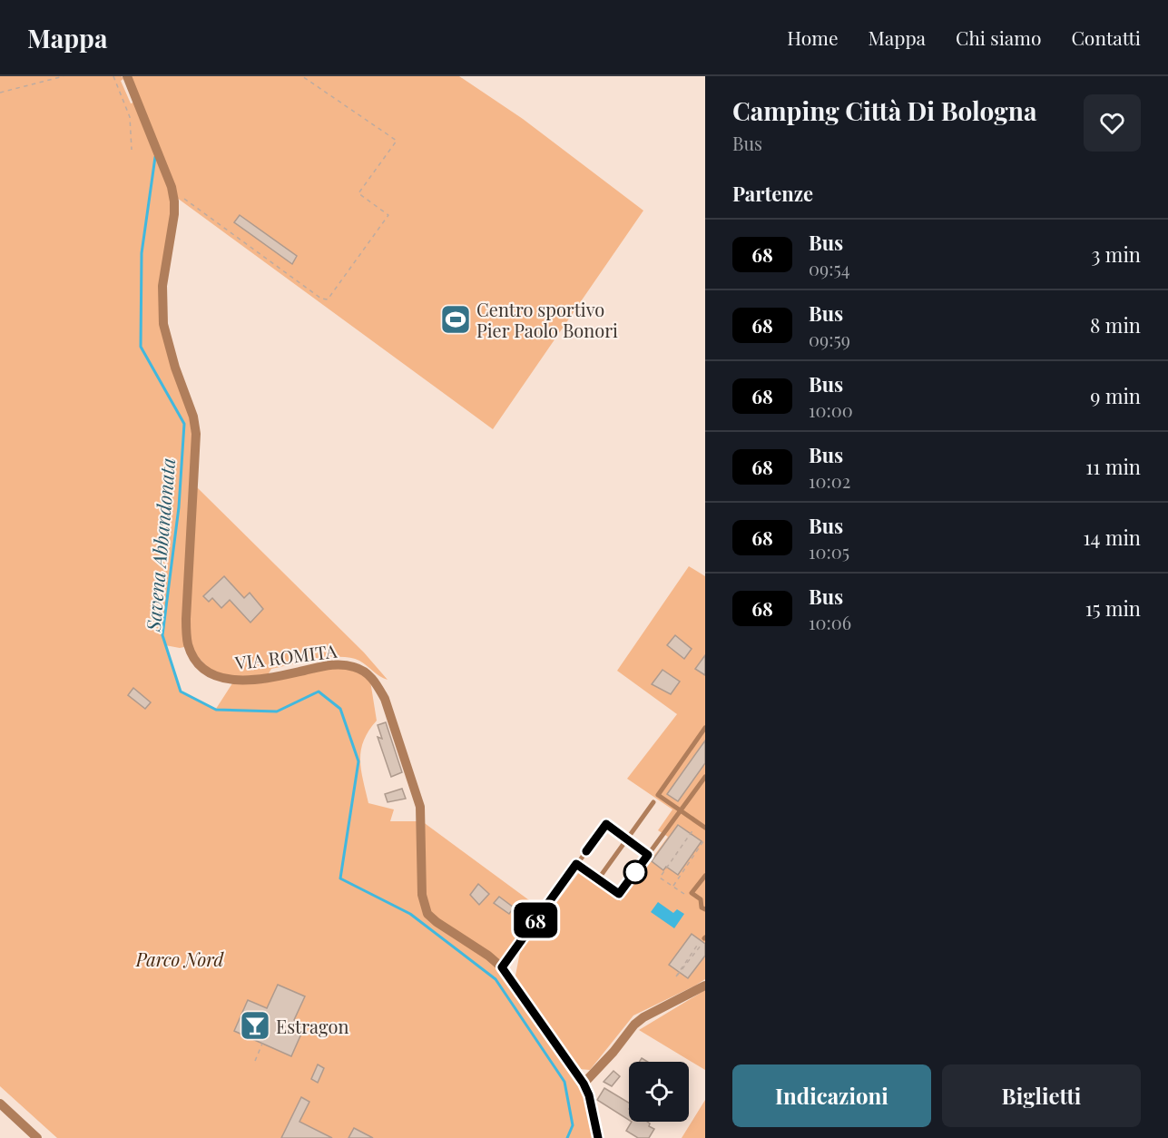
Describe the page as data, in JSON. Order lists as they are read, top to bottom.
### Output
{
  "streets": {
    "street": ["VIA ROMITA"]
  },
  "water": ["Savena Abbandonata"],
  "parks": ["Parco Nord"],
  "places": {
    "sports": ["Centro sportivo Pier Paolo Bonori"],
    "bar": ["Estragon"]
  },
  "lines": ["bus line 68"],
  "page": {
    "header": "Mappa",
    "nav": [
      "Home",
      "Mappa",
      "Chi siamo",
      "Contatti"
    ],
    "on_map": "68",
    "heading": [
      ["Camping Città Di Bologna", "Bus"],
      "Partenze"
    ],
    "list": [
      {
        "mark": "68",
        "name": "Bus",
        "note": "09:54",
        "value": "3 min"
      },
      {
        "mark": "68",
        "name": "Bus",
        "note": "09:59",
        "value": "8 min"
      },
      {
        "mark": "68",
        "name": "Bus",
        "note": "10:00",
        "value": "9 min"
      },
      {
        "mark": "68",
        "name": "Bus",
        "note": "10:02",
        "value": "11 min"
      },
      {
        "mark": "68",
        "name": "Bus",
        "note": "10:05",
        "value": "14 min"
      },
      {
        "mark": "68",
        "name": "Bus",
        "note": "10:06",
        "value": "15 min"
      }
    ],
    "buttons": ["Indicazioni", "Biglietti"]
  }
}
